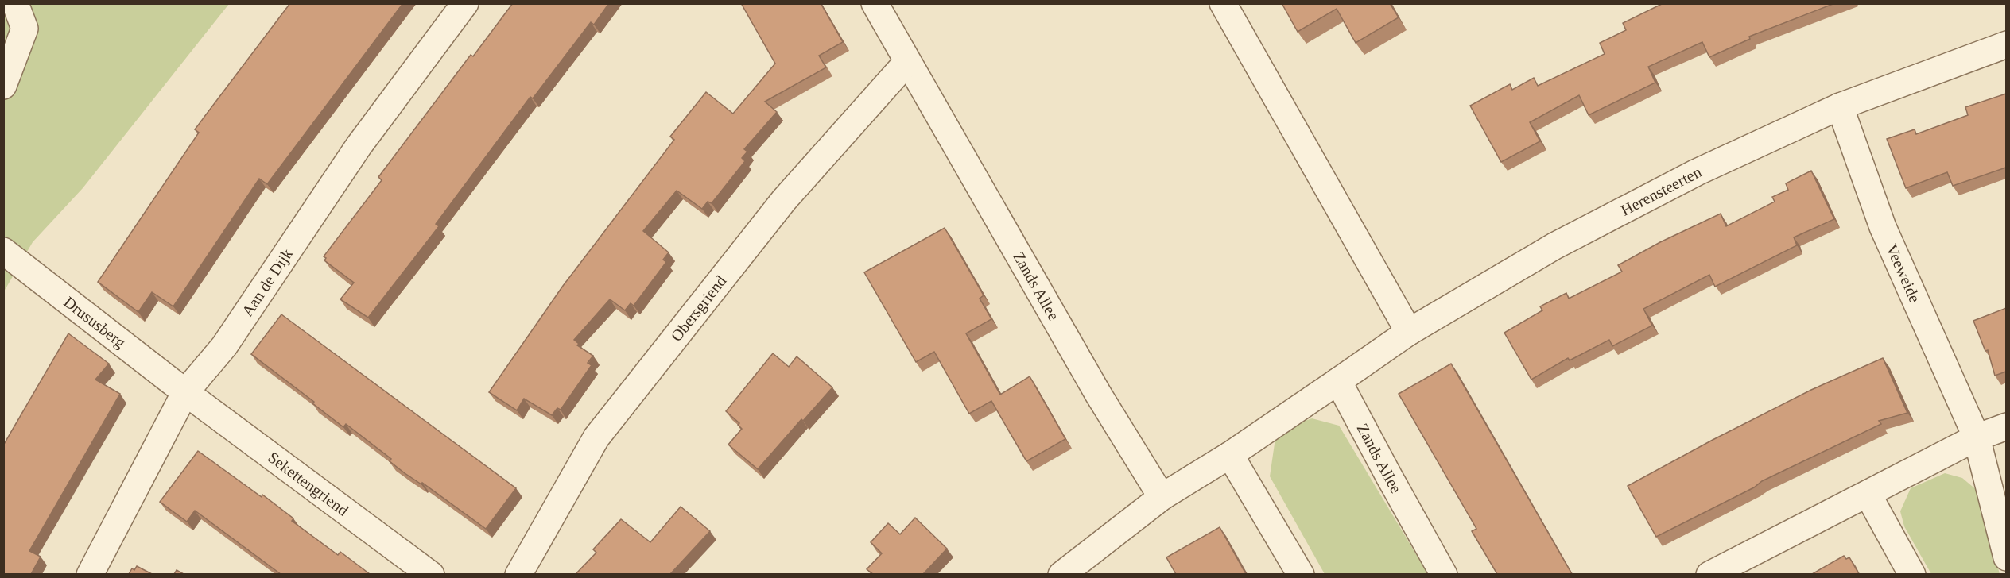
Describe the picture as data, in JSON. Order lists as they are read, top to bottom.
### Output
{
  "streets": {
    "street": [
      "Herensteerten",
      "Veeweide",
      "Aan de Dijk",
      "Zands Allee",
      "Obersgriend",
      "Drususberg",
      "Sekettengriend"
    ]
  },
  "crossings": [
    ["Herensteerten", "Veeweide"],
    ["Herensteerten", "Zands Allee"],
    ["Aan de Dijk", "Drususberg"],
    ["Aan de Dijk", "Sekettengriend"],
    ["Zands Allee", "Obersgriend"],
    ["Drususberg", "Sekettengriend"]
  ]
}
